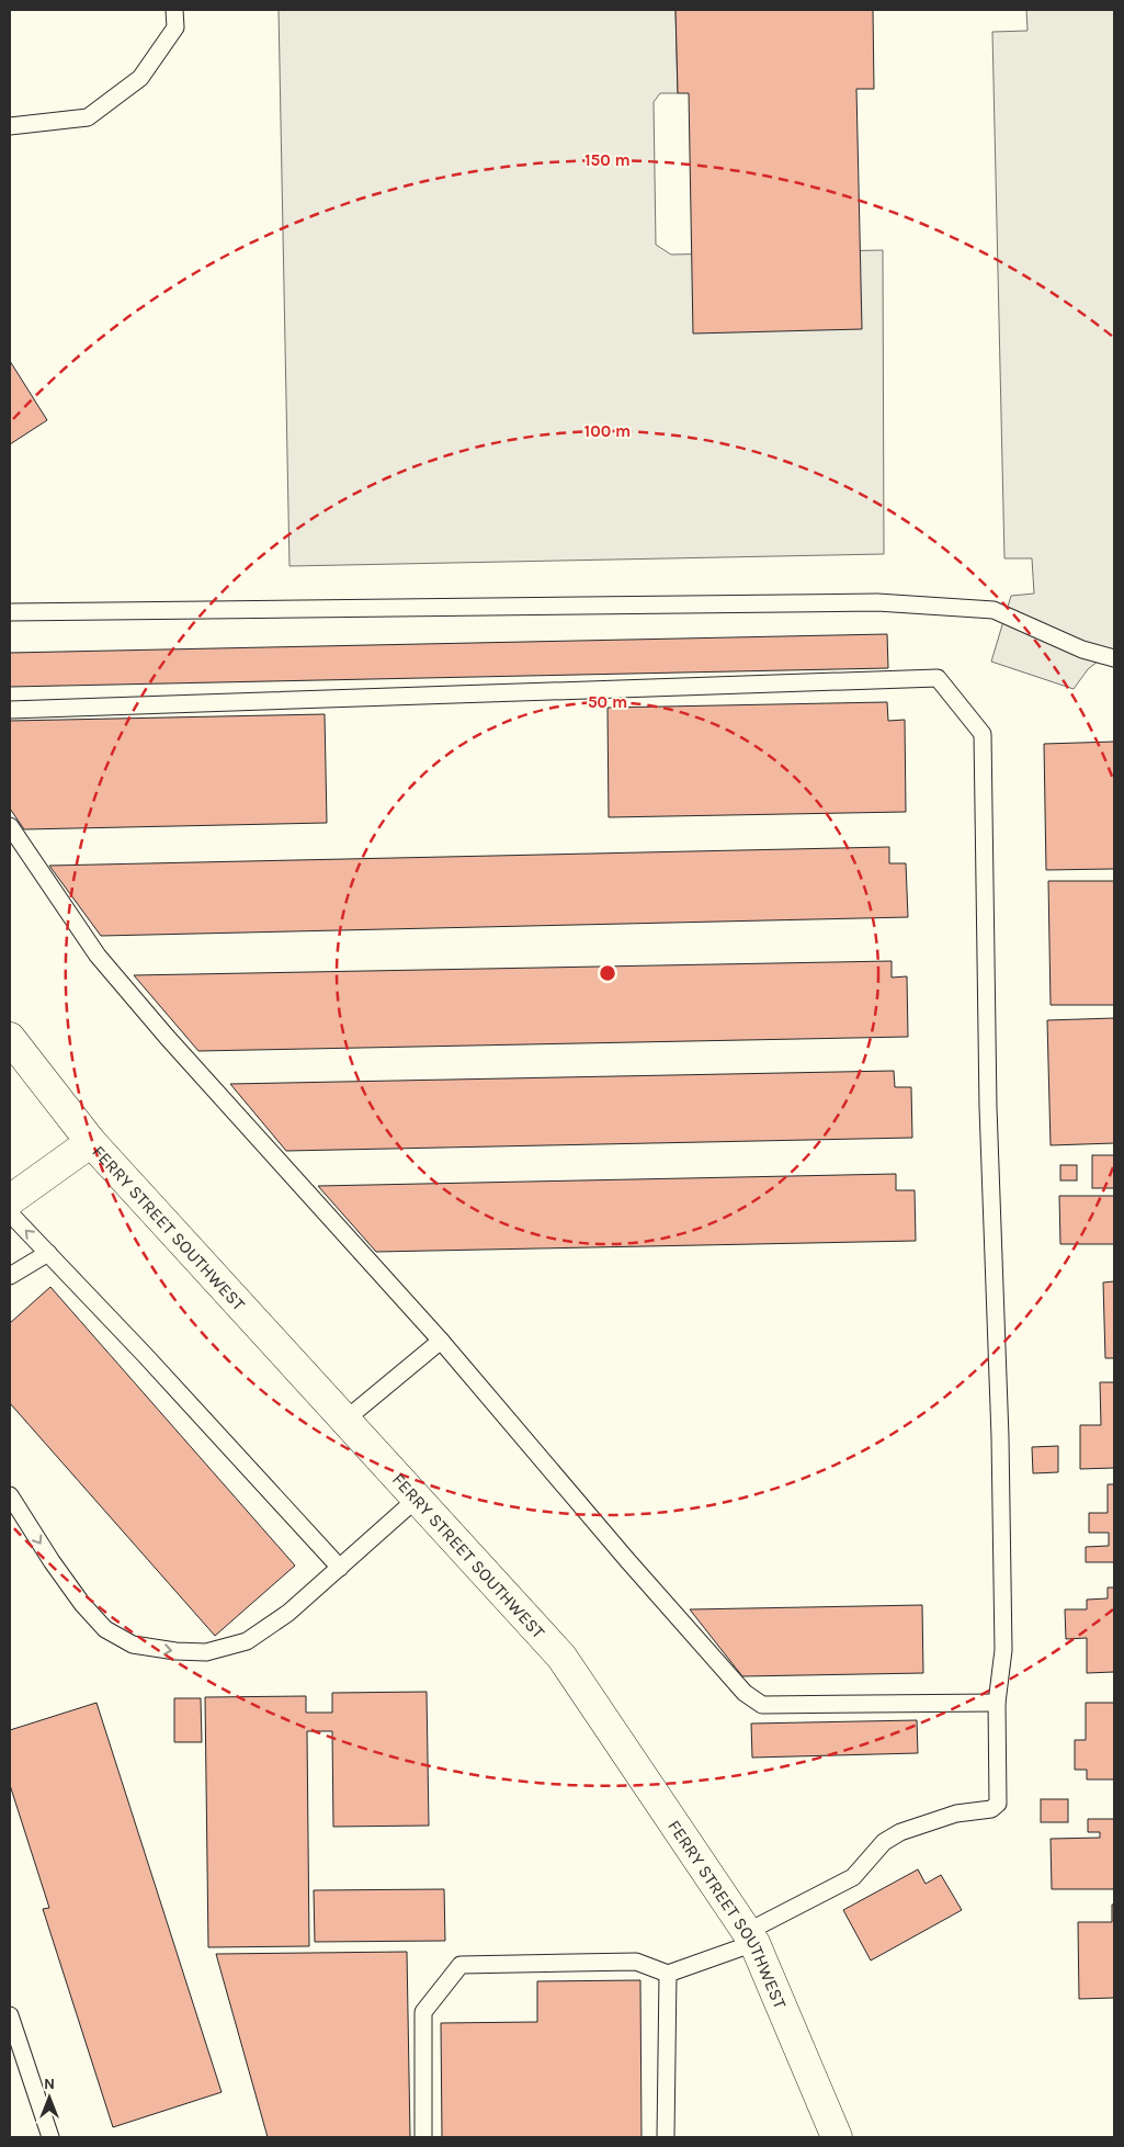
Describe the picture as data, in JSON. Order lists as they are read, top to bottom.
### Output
{
  "streets": {
    "street": ["FERRY STREET SOUTHWEST"]
  },
  "north": "top",
  "rings": ["150 m", "100 m", "50 m"]
}
